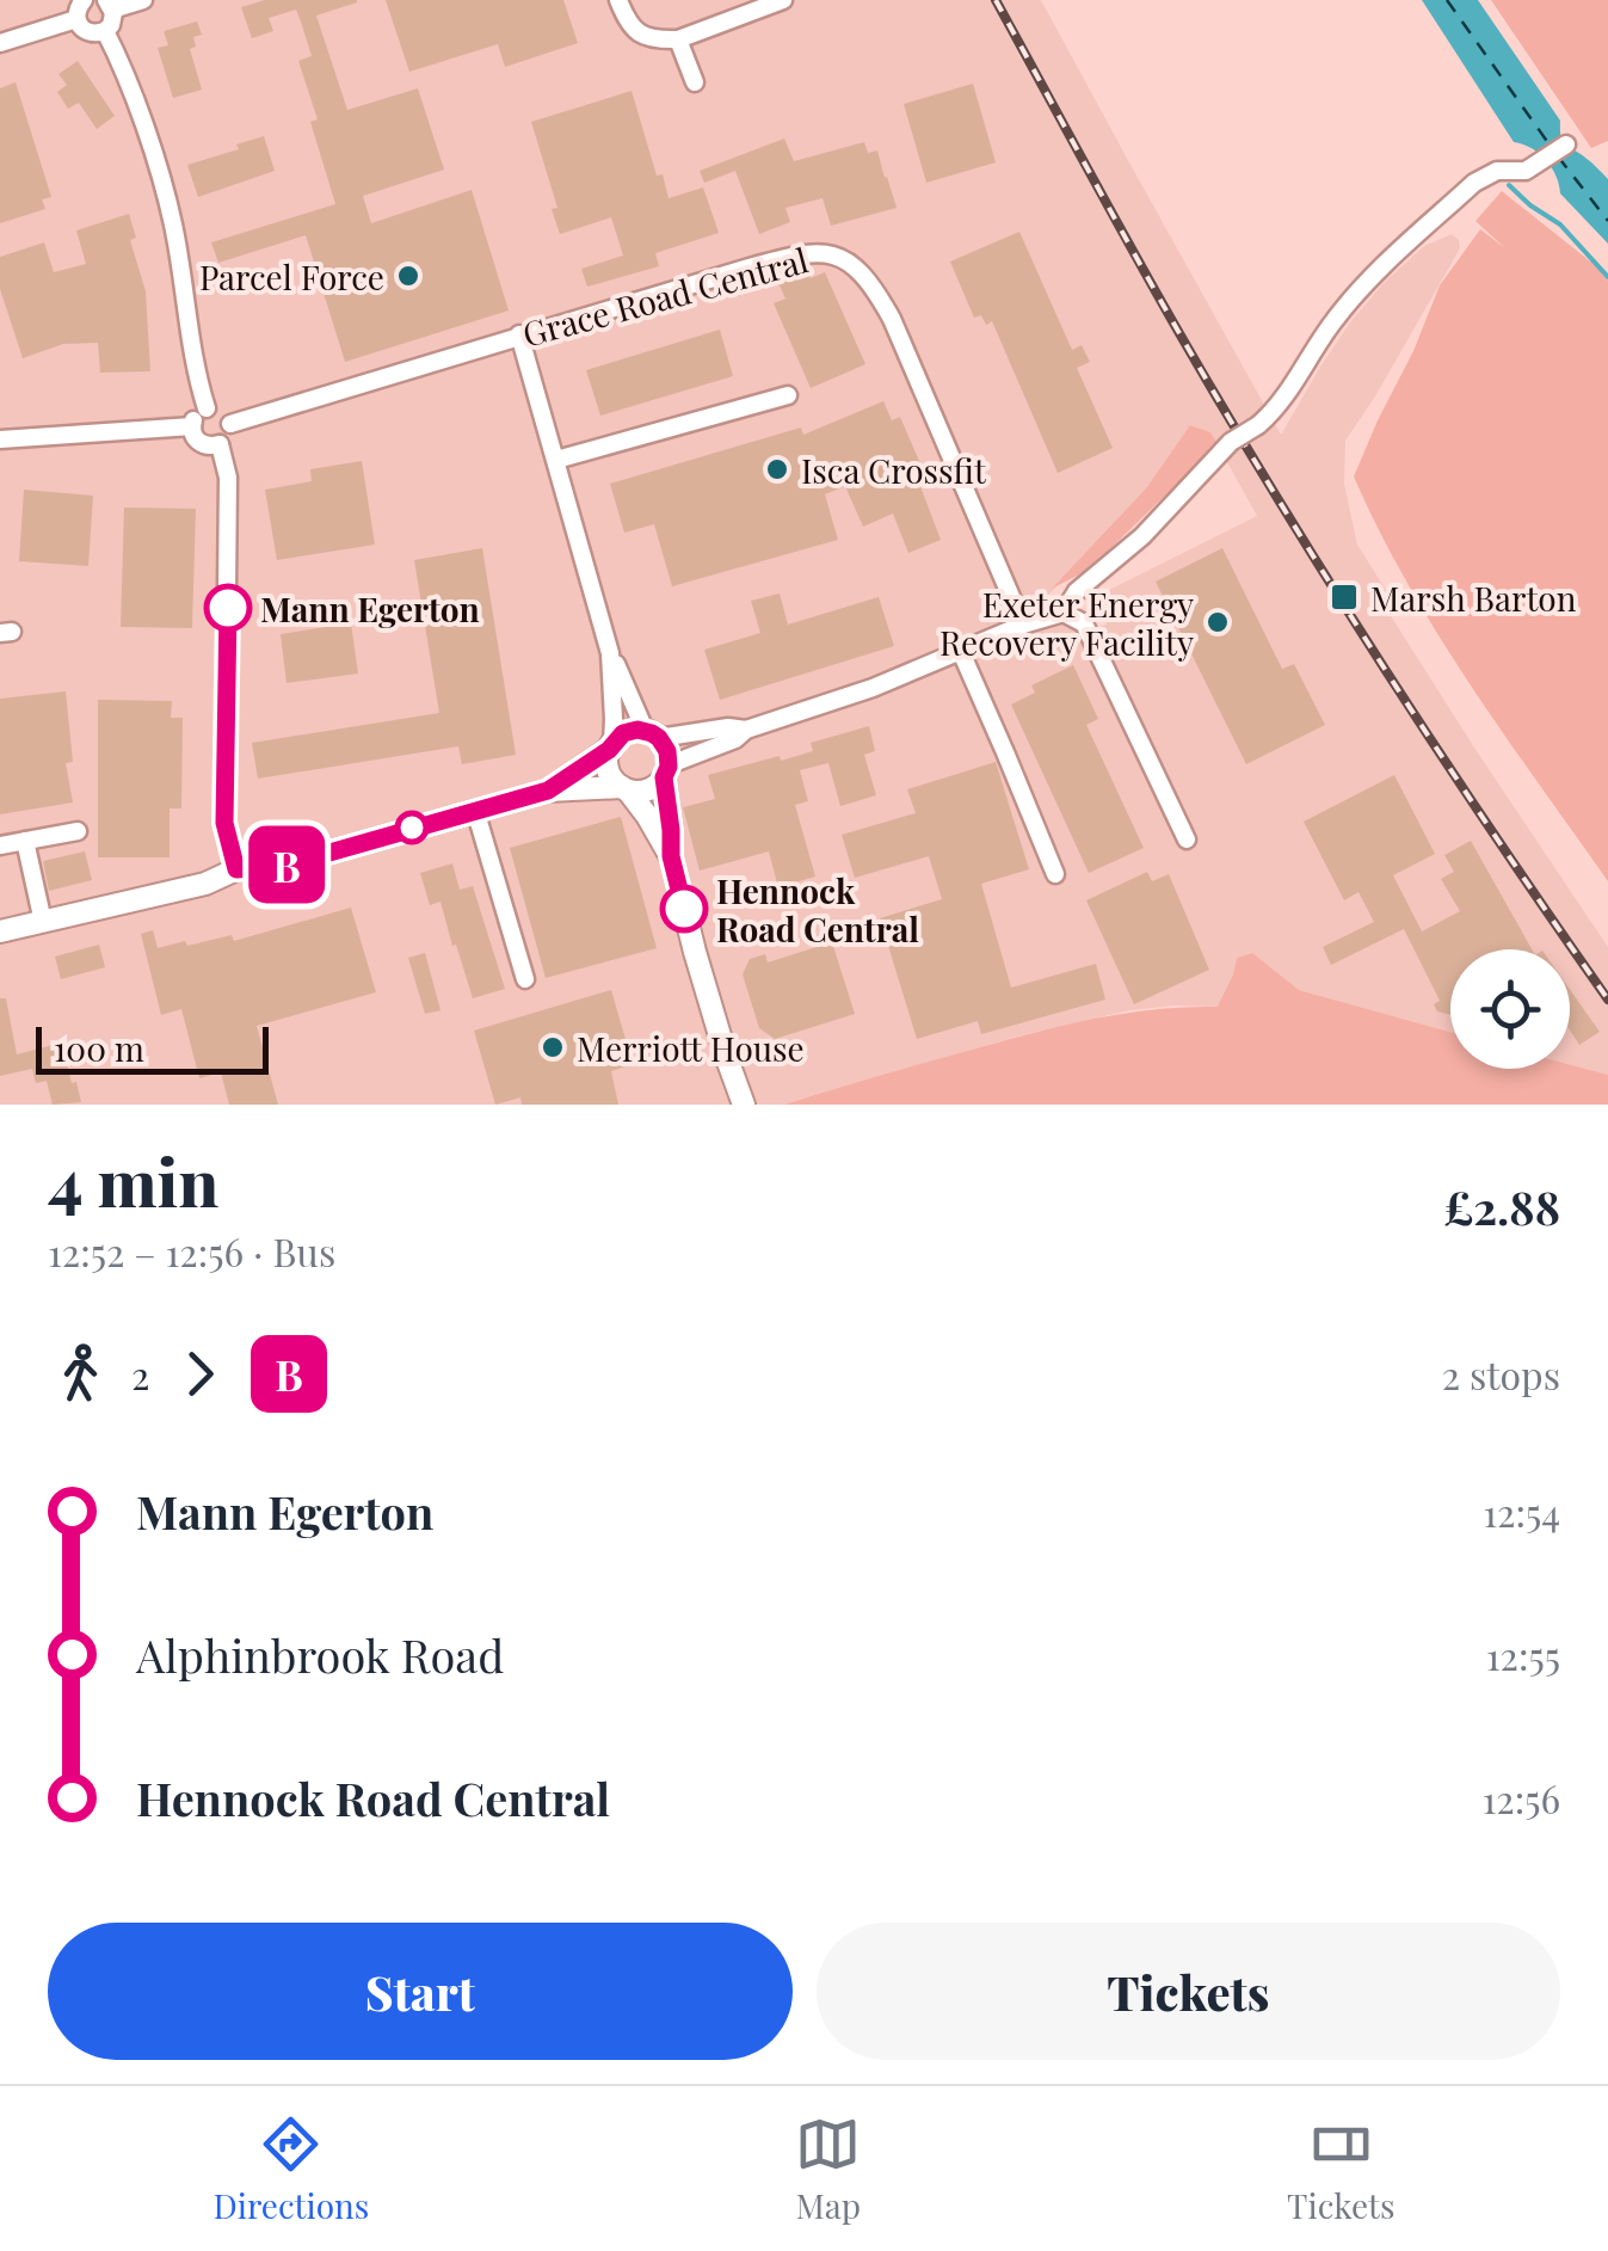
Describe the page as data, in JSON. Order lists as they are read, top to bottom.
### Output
{
  "streets": {
    "street": ["Grace Road Central"]
  },
  "places": {
    "other": [
      "Parcel Force",
      "Isca Crossfit",
      "Mann Egerton",
      "Exeter Energy Recovery Facility",
      "Hennock Road Central",
      "Merriott House"
    ],
    "transit": ["Marsh Barton"]
  },
  "lines": ["bus line B"],
  "scale_bar": "100 m",
  "page": {
    "on_map": "B",
    "scale": "100 m",
    "heading": ["4 min", "12:52 – 12:56 · Bus", "£2.88"],
    "legs": ["2", "B", "2 stops"],
    "list": [
      {
        "name": "Mann Egerton",
        "value": "12:54"
      },
      {
        "name": "Alphinbrook Road",
        "value": "12:55"
      },
      {
        "name": "Hennock Road Central",
        "value": "12:56"
      }
    ],
    "buttons": ["Start", "Tickets"],
    "tabs": ["Directions", "Map", "Tickets"]
  }
}
